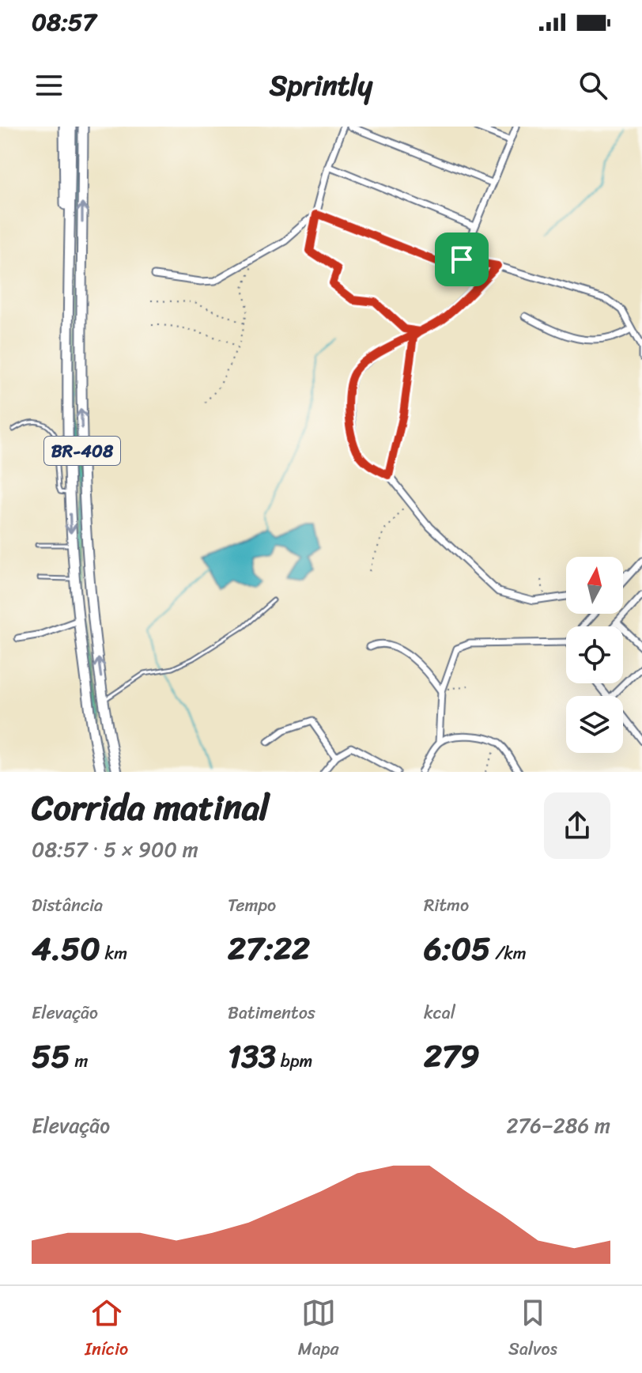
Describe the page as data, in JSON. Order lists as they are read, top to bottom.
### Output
{
  "streets": {
    "highway": ["BR-408"]
  },
  "north": "top",
  "page": {
    "status": "08:57",
    "header": "Sprintly",
    "heading": ["Corrida matinal", "08:57 · 5 × 900 m"],
    "stats": [
      ["Distância", "4.50 km"],
      ["Tempo", "27:22"],
      ["Ritmo", "6:05 /km"],
      ["Elevação", "55 m"],
      ["Batimentos", "133 bpm"],
      ["kcal", "279"]
    ],
    "chart": ["Elevação", "276–286 m"],
    "tabs": ["Início", "Mapa", "Salvos"]
  }
}
